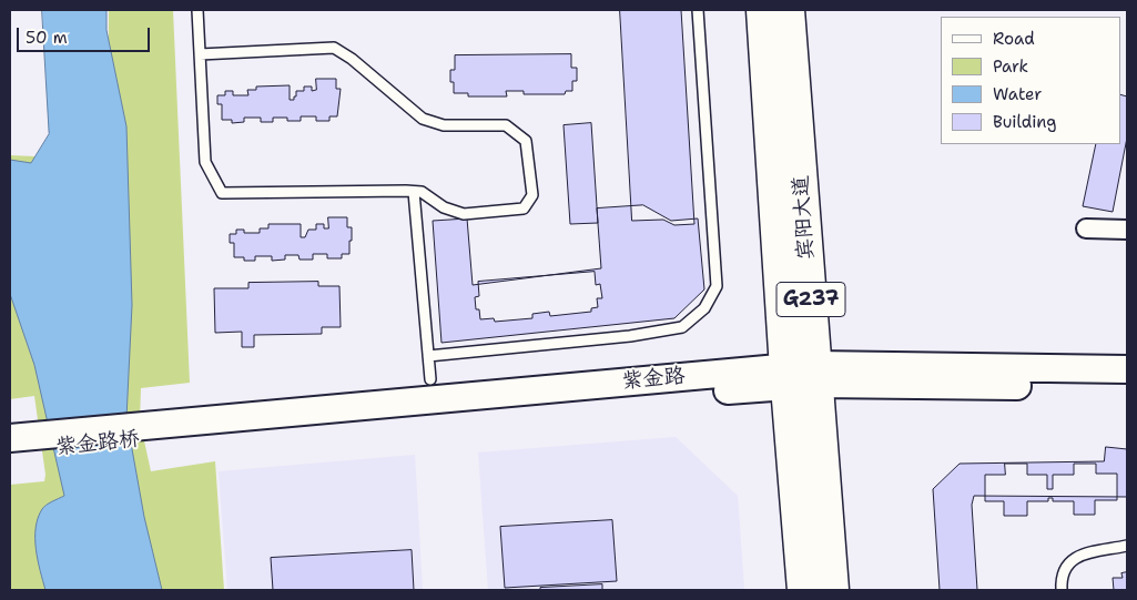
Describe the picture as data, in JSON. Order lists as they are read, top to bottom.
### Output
{
  "streets": {
    "highway": ["宾阳大道", "G237"],
    "street": ["紫金路", "紫金路桥"]
  },
  "crossings": [
    ["宾阳大道", "紫金路"],
    ["紫金路", "紫金路桥"]
  ],
  "legend": [
    "Road",
    "Park",
    "Water",
    "Building"
  ],
  "scale_bar": "50 m"
}
